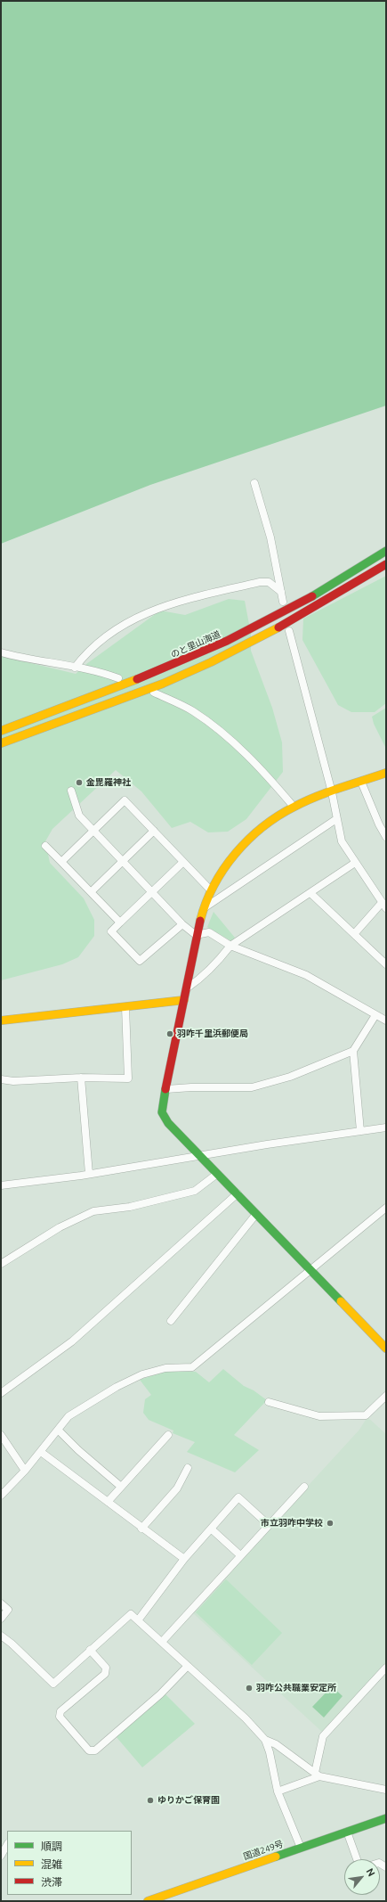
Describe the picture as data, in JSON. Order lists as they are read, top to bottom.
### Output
{
  "streets": {
    "main road": ["のと里山海道", "国道249号"]
  },
  "places": [
    "金毘羅神社",
    "羽咋千里浜郵便局",
    "市立羽咋中学校",
    "羽咋公共職業安定所",
    "ゆりかご保育園"
  ],
  "legend": ["順調", "混雑", "渋滞"],
  "north": "top right"
}
